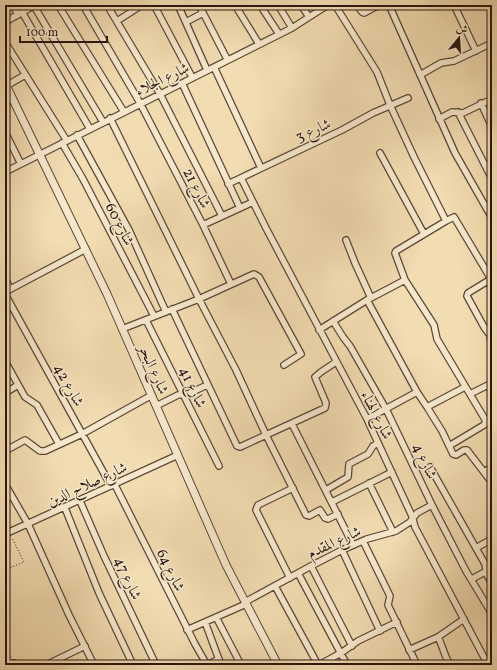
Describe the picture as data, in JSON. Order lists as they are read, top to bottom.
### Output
{
  "streets": {
    "street": [
      "شارع الجلاء",
      "شارع 3",
      "شارع 21",
      "شارع 60",
      "شارع البحر",
      "شارع 42",
      "شارع 41",
      "شارع الهناء",
      "شارع 4",
      "شارع صلاح الدين",
      "شارع المقدم",
      "شارع 64",
      "شارع 47"
    ]
  },
  "crossings": [
    ["شارع الجلاء", "شارع 21"],
    ["شارع الجلاء", "شارع 60"],
    ["شارع الجلاء", "شارع البحر"],
    ["شارع 3", "شارع الهناء"],
    ["شارع البحر", "شارع صلاح الدين"],
    ["شارع البحر", "شارع المقدم"],
    ["شارع 42", "شارع صلاح الدين"],
    ["شارع 42", "شارع 64"],
    ["شارع الهناء", "شارع المقدم"],
    ["شارع 4", "شارع المقدم"],
    ["شارع صلاح الدين", "شارع 64"],
    ["شارع صلاح الدين", "شارع 47"],
    ["شارع المقدم", "شارع 64"]
  ],
  "scale_bar": "100 m",
  "north": "top"
}
